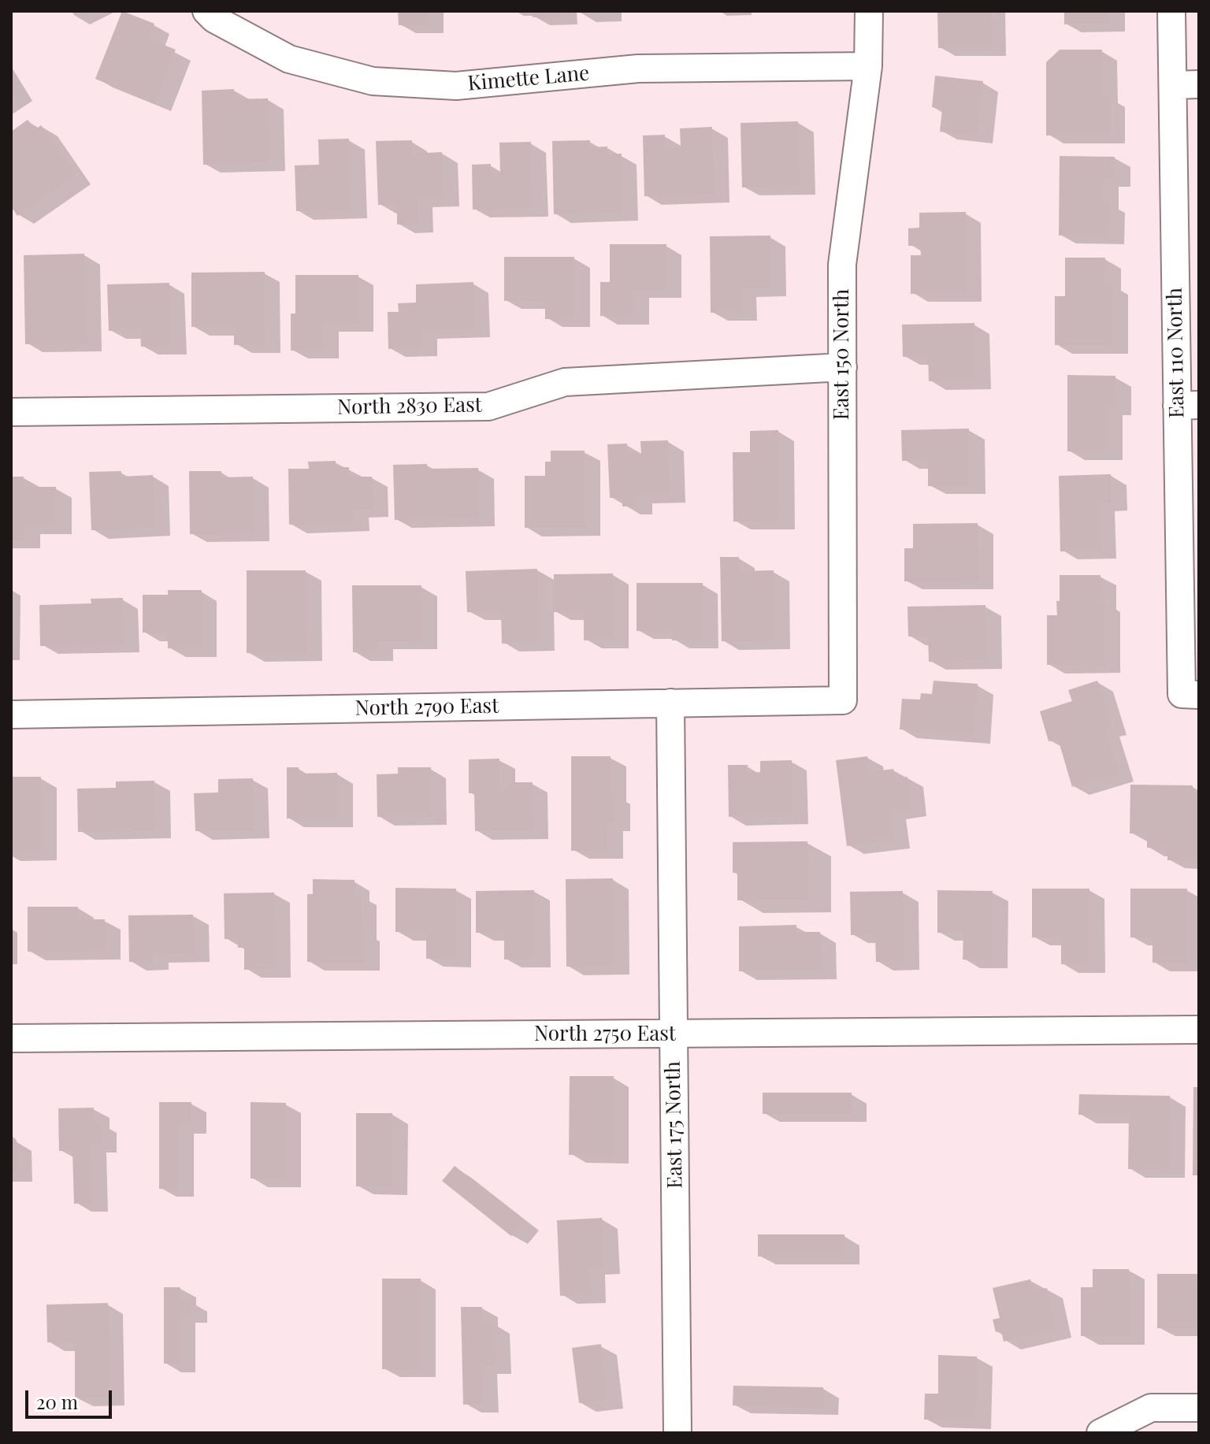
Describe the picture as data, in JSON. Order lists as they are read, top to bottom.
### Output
{
  "streets": {
    "street": [
      "Kimette Lane",
      "East 110 North",
      "East 150 North",
      "North 2830 East",
      "North 2790 East",
      "North 2750 East",
      "East 175 North"
    ]
  },
  "crossings": [
    ["Kimette Lane", "East 150 North"],
    ["East 150 North", "North 2830 East"],
    ["East 150 North", "North 2790 East"],
    ["North 2790 East", "East 175 North"],
    ["North 2750 East", "East 175 North"]
  ],
  "scale_bar": "20 m"
}
